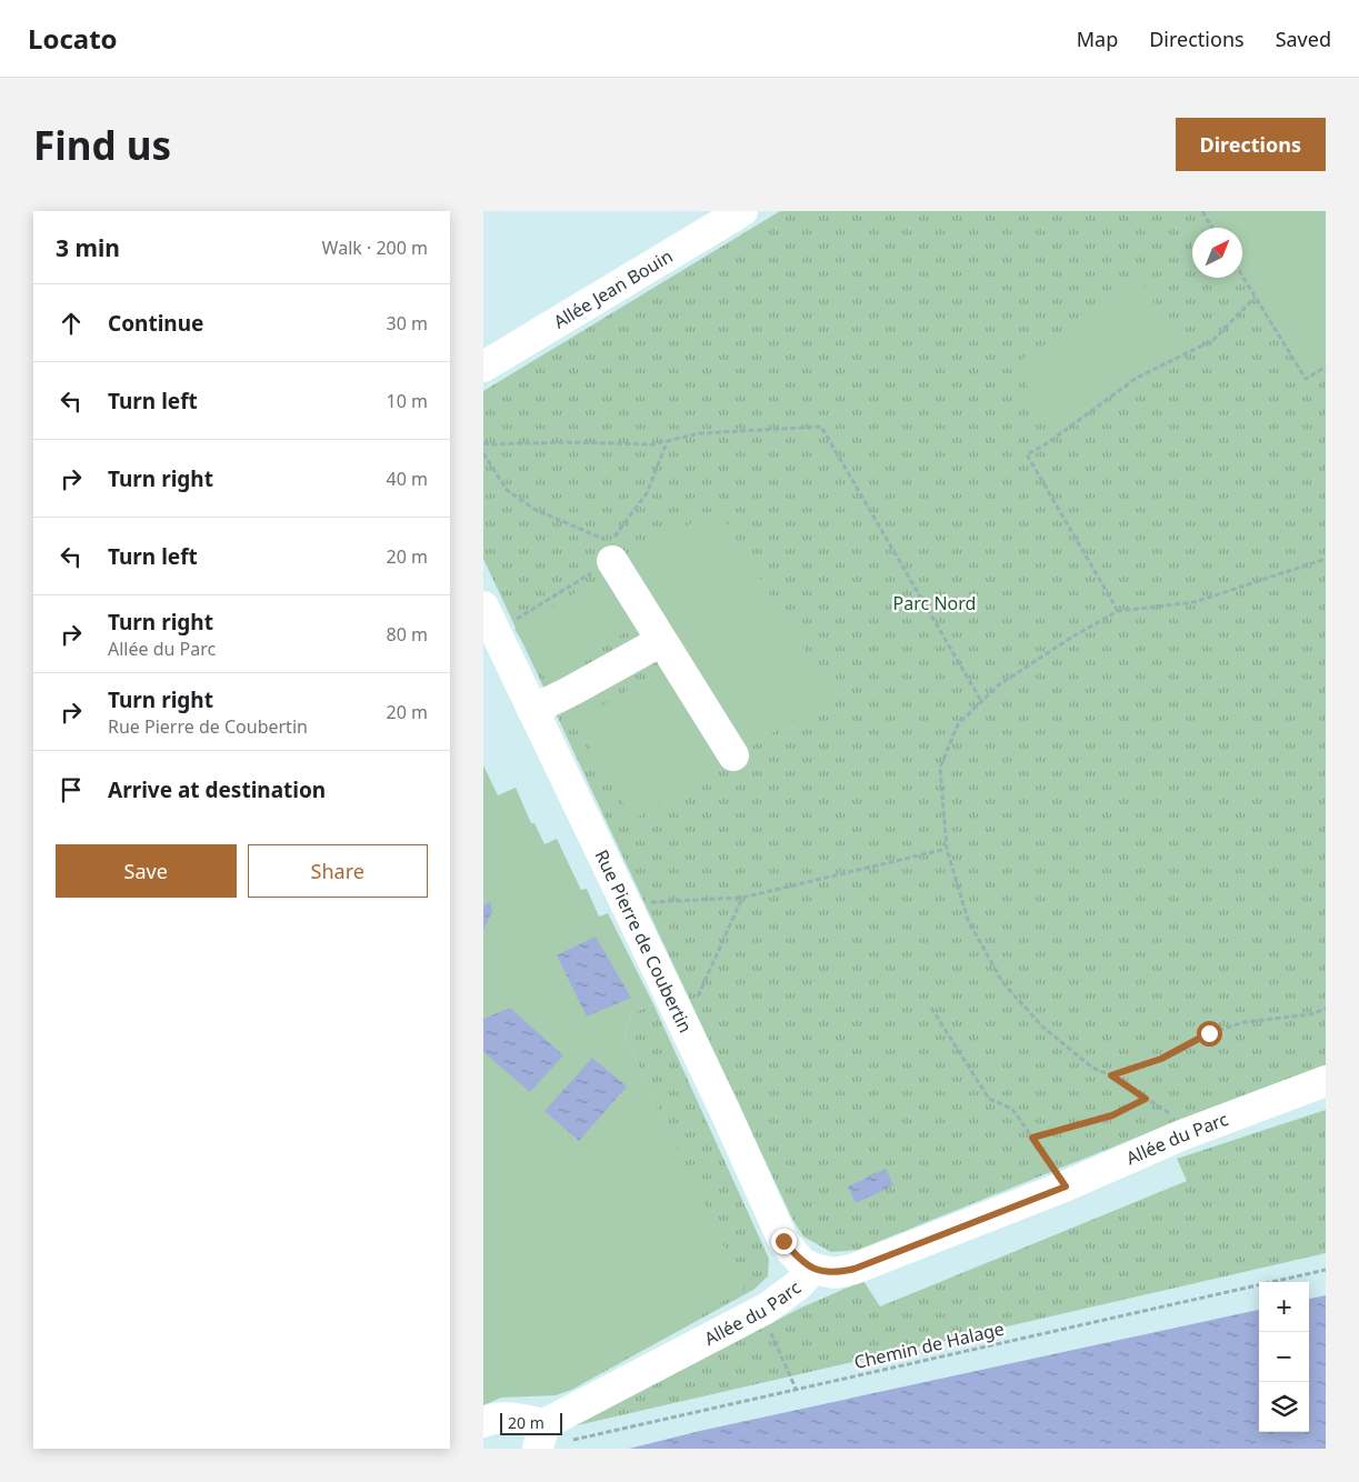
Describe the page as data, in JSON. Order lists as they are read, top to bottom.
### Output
{
  "streets": {
    "street": ["Allée Jean Bouin", "Rue Pierre de Coubertin", "Allée du Parc"],
    "path": ["Chemin de Halage"]
  },
  "crossings": [
    ["Rue Pierre de Coubertin", "Allée du Parc"],
    ["Allée du Parc", "Chemin de Halage"]
  ],
  "parks": ["Parc Nord"],
  "scale_bar": "20 m",
  "north": "top right",
  "page": {
    "header": "Locato",
    "nav": ["Map", "Directions", "Saved"],
    "buttons": [
      "Directions",
      ["Save", "Share"]
    ],
    "title": "Find us",
    "heading": ["3 min", "Walk · 200 m"],
    "list": [
      ["Continue", "30 m"],
      ["Turn left", "10 m"],
      ["Turn right", "40 m"],
      ["Turn left", "20 m"],
      ["Turn right", "Allée du Parc", "80 m"],
      ["Turn right", "Rue Pierre de Coubertin", "20 m"],
      "Arrive at destination"
    ],
    "map_buttons": ["+", "−"],
    "scale": "20 m"
  }
}
